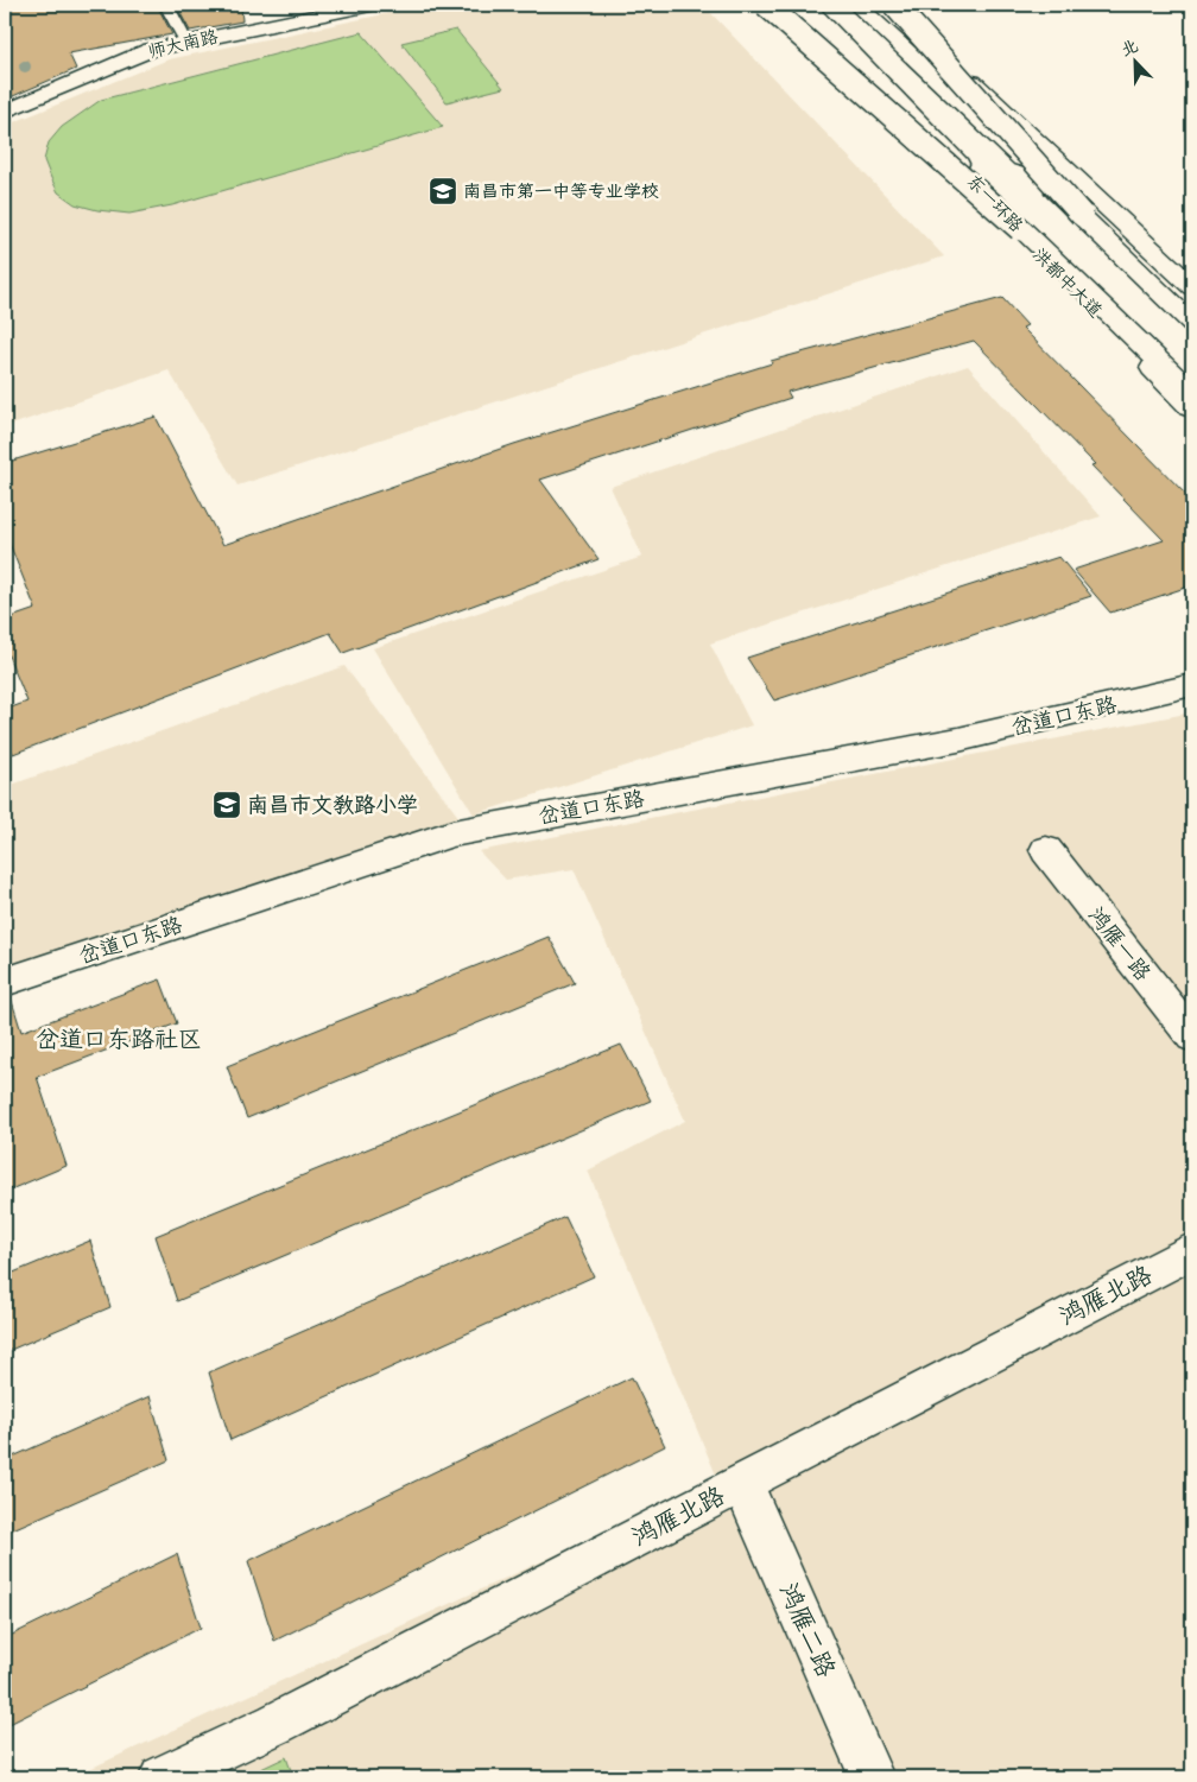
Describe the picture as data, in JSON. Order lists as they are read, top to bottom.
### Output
{
  "streets": {
    "main road": [
      "师大南路",
      "东一环路",
      "洪都中大道",
      "岔道口东路",
      "鸿雁一路",
      "鸿雁北路",
      "鸿雁二路"
    ]
  },
  "crossings": [
    ["鸿雁北路", "鸿雁二路"]
  ],
  "districts": ["岔道口东路社区"],
  "places": {
    "school or university": ["南昌市第一中等专业学校", "南昌市文教路小学"]
  },
  "north": "top left"
}
